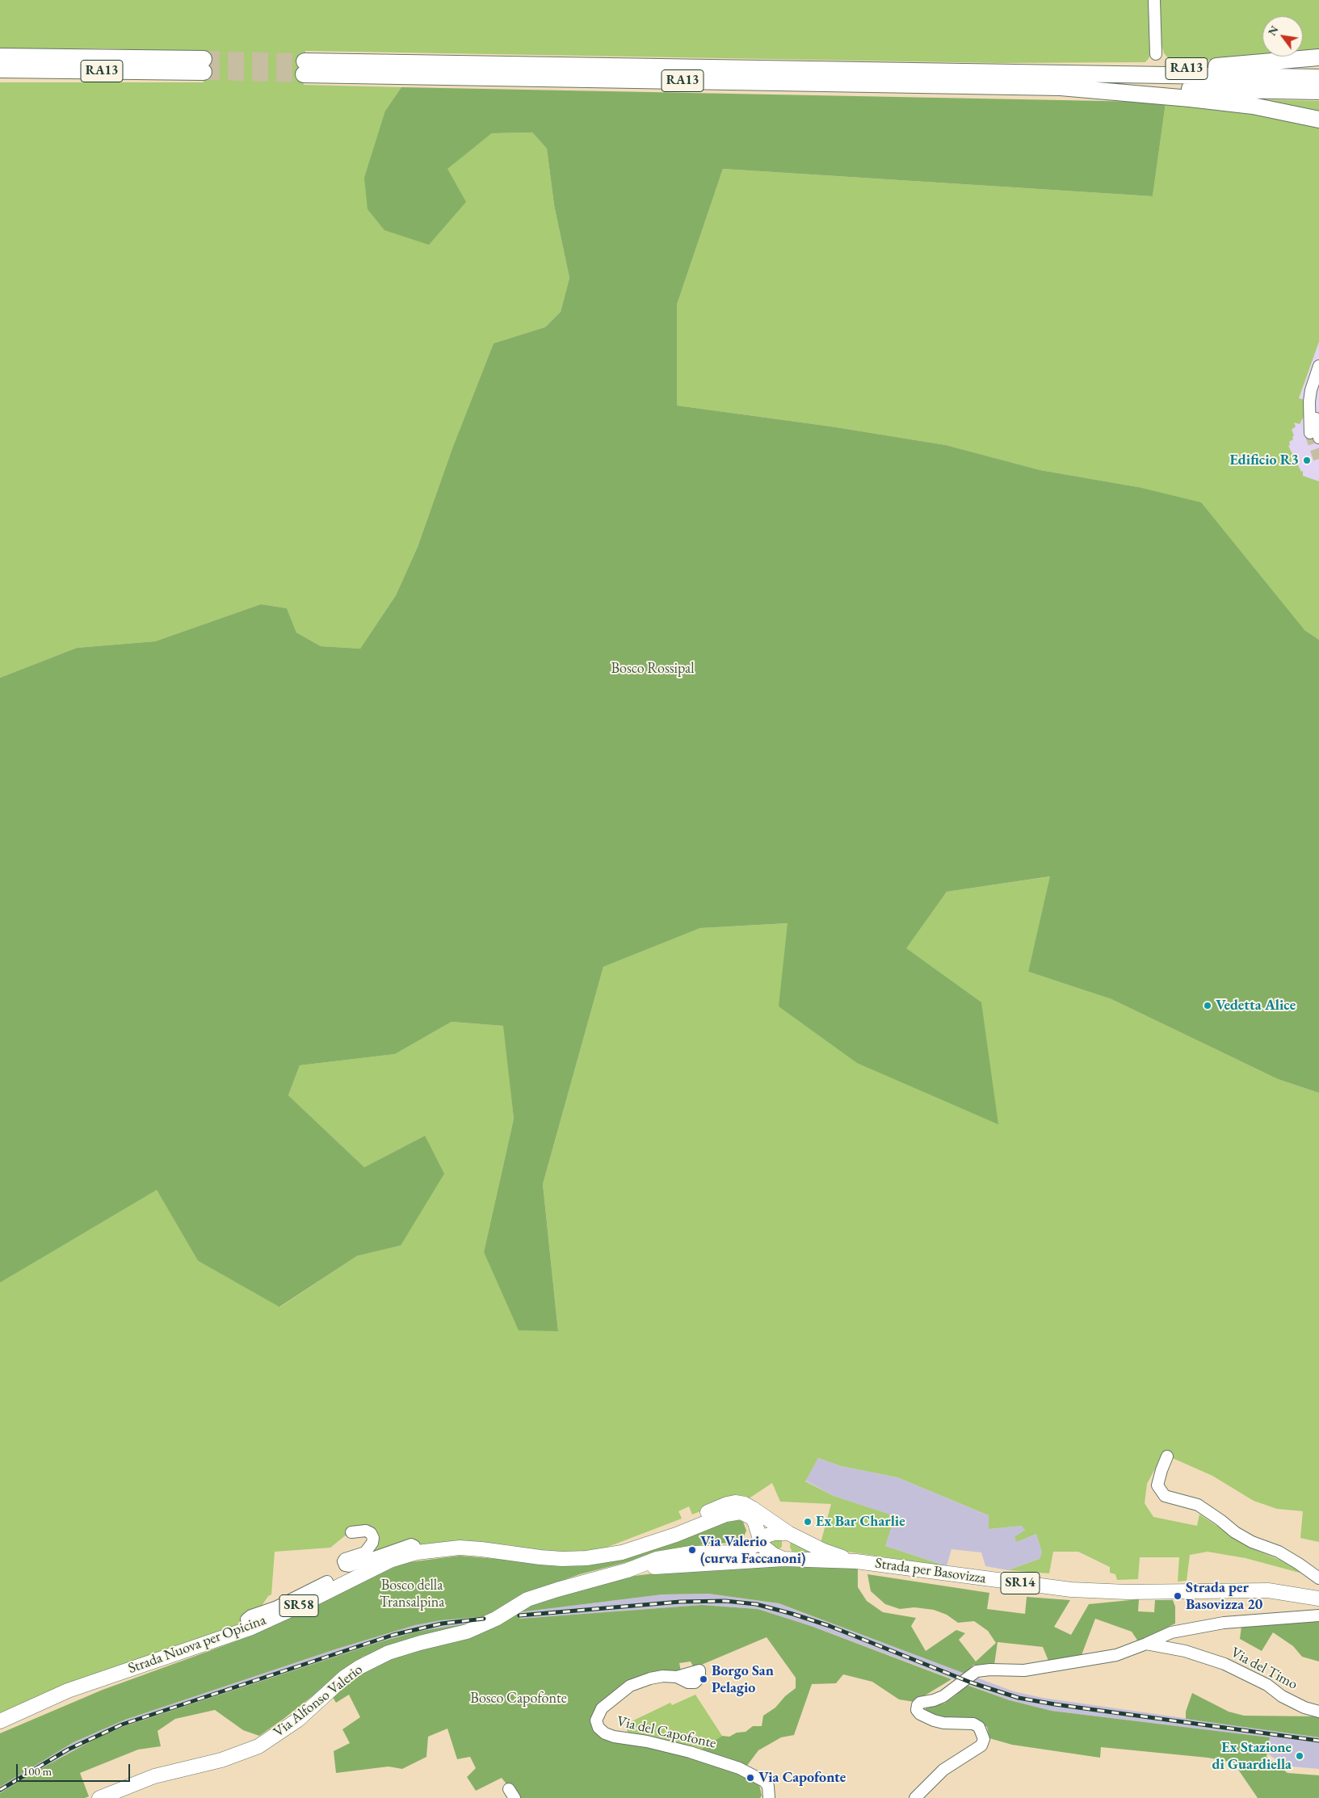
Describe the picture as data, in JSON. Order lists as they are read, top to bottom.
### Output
{
  "streets": {
    "highway": ["RA13"],
    "main road": [
      "Strada per Basovizza",
      "SR14",
      "SR58",
      "Strada Nuova per Opicina",
      "Via Alfonso Valerio"
    ],
    "street": ["Via del Timo", "Via del Capofonte"]
  },
  "crossings": [
    ["Strada per Basovizza", "Strada Nuova per Opicina"],
    ["Strada per Basovizza", "Via Alfonso Valerio"]
  ],
  "parks": ["Bosco Rossipal", "Bosco della Transalpina", "Bosco Capofonte"],
  "places": [
    "Edificio R3",
    "Vedetta Alice",
    "Ex Bar Charlie",
    "Via Valerio (curva Faccanoni)",
    "Strada per Basovizza 20",
    "Borgo San Pelagio",
    "Ex Stazione di Guardiella",
    "Via Capofonte"
  ],
  "scale_bar": "100 m",
  "north": "top left"
}
